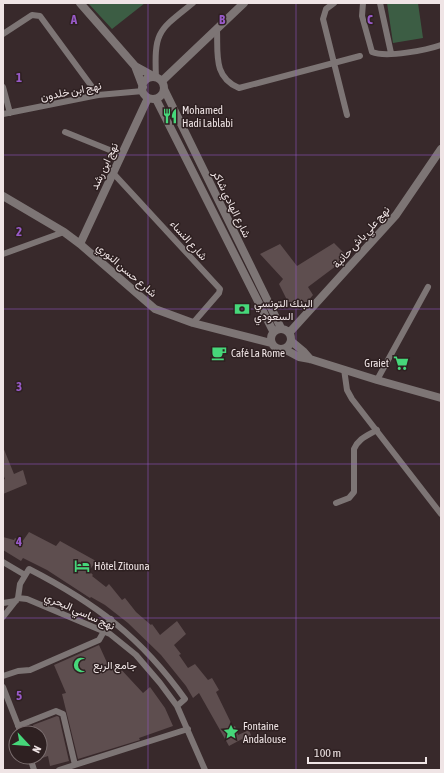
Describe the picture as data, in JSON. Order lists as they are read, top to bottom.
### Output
{
  "streets": {
    "street": [
      "نهج ابن خلدون",
      "نهج ابن رشد",
      "شارع الهادي شاكر",
      "نهج علي باش حانبة",
      "شارع النساء",
      "شارع حسن النوري",
      "نهج ساسي البحري"
    ]
  },
  "crossings": [
    ["نهج ابن خلدون", "نهج ابن رشد"],
    ["نهج ابن خلدون", "شارع الهادي شاكر"],
    ["نهج ابن رشد", "شارع الهادي شاكر"],
    ["نهج ابن رشد", "شارع النساء"],
    ["نهج ابن رشد", "شارع حسن النوري"],
    ["شارع الهادي شاكر", "نهج علي باش حانبة"],
    ["شارع الهادي شاكر", "شارع حسن النوري"],
    ["نهج علي باش حانبة", "شارع حسن النوري"],
    ["شارع النساء", "شارع حسن النوري"]
  ],
  "places": {
    "restaurant": ["Mohamed Hadi Lablabi"],
    "bank": ["البنك التونسي السعودي"],
    "cafe": ["Café La Rome"],
    "supermarket": ["Graiet"],
    "hotel": ["Hôtel Zitouna"],
    "mosque": ["جامع الربع"],
    "place": ["Fontaine Andalouse"]
  },
  "scale_bar": "100 m",
  "north": "bottom right",
  "grid": {
    "columns": ["A", "B", "C"],
    "rows": [
      "1",
      "2",
      "3",
      "4",
      "5"
    ]
  }
}
